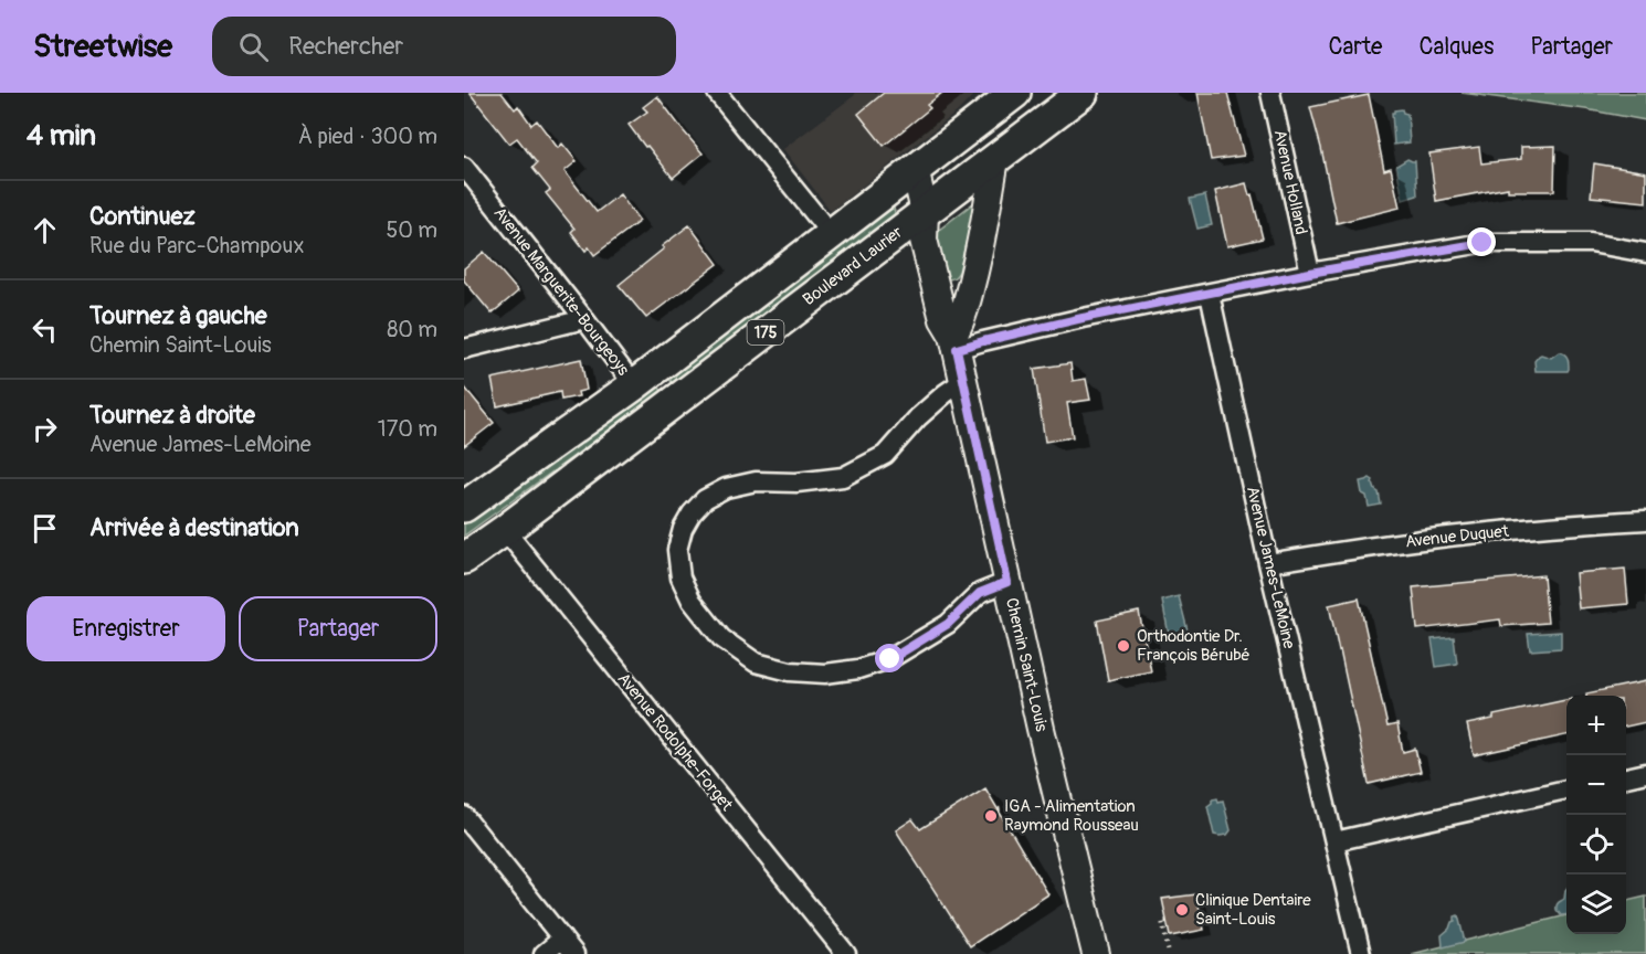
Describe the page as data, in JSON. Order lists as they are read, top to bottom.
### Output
{
  "streets": {
    "main road": ["Boulevard Laurier", "175"],
    "street": [
      "Avenue Holland",
      "Avenue Marguerite-Bourgeoys",
      "Avenue Duquet",
      "Avenue James-LeMoine",
      "Chemin Saint-Louis",
      "Avenue Rodolphe-Forget"
    ]
  },
  "crossings": [
    ["Boulevard Laurier", "Chemin Saint-Louis"],
    ["Boulevard Laurier", "Avenue Rodolphe-Forget"],
    ["Avenue Marguerite-Bourgeoys", "175"],
    ["175", "Chemin Saint-Louis"],
    ["Avenue Duquet", "Avenue James-LeMoine"]
  ],
  "places": ["Orthodontie Dr. François Bérubé", "IGA - Alimentation Raymond Rousseau", "Clinique Dentaire Saint-Louis"],
  "page": {
    "header": "Streetwise",
    "search": "Rechercher",
    "nav": ["Carte", "Calques", "Partager"],
    "heading": ["4 min", "À pied · 300 m"],
    "list": [
      ["Continuez", "Rue du Parc-Champoux", "50 m"],
      ["Tournez à gauche", "Chemin Saint-Louis", "80 m"],
      ["Tournez à droite", "Avenue James-LeMoine", "170 m"],
      "Arrivée à destination"
    ],
    "buttons": ["Enregistrer", "Partager"],
    "map_buttons": ["+", "−"]
  }
}
